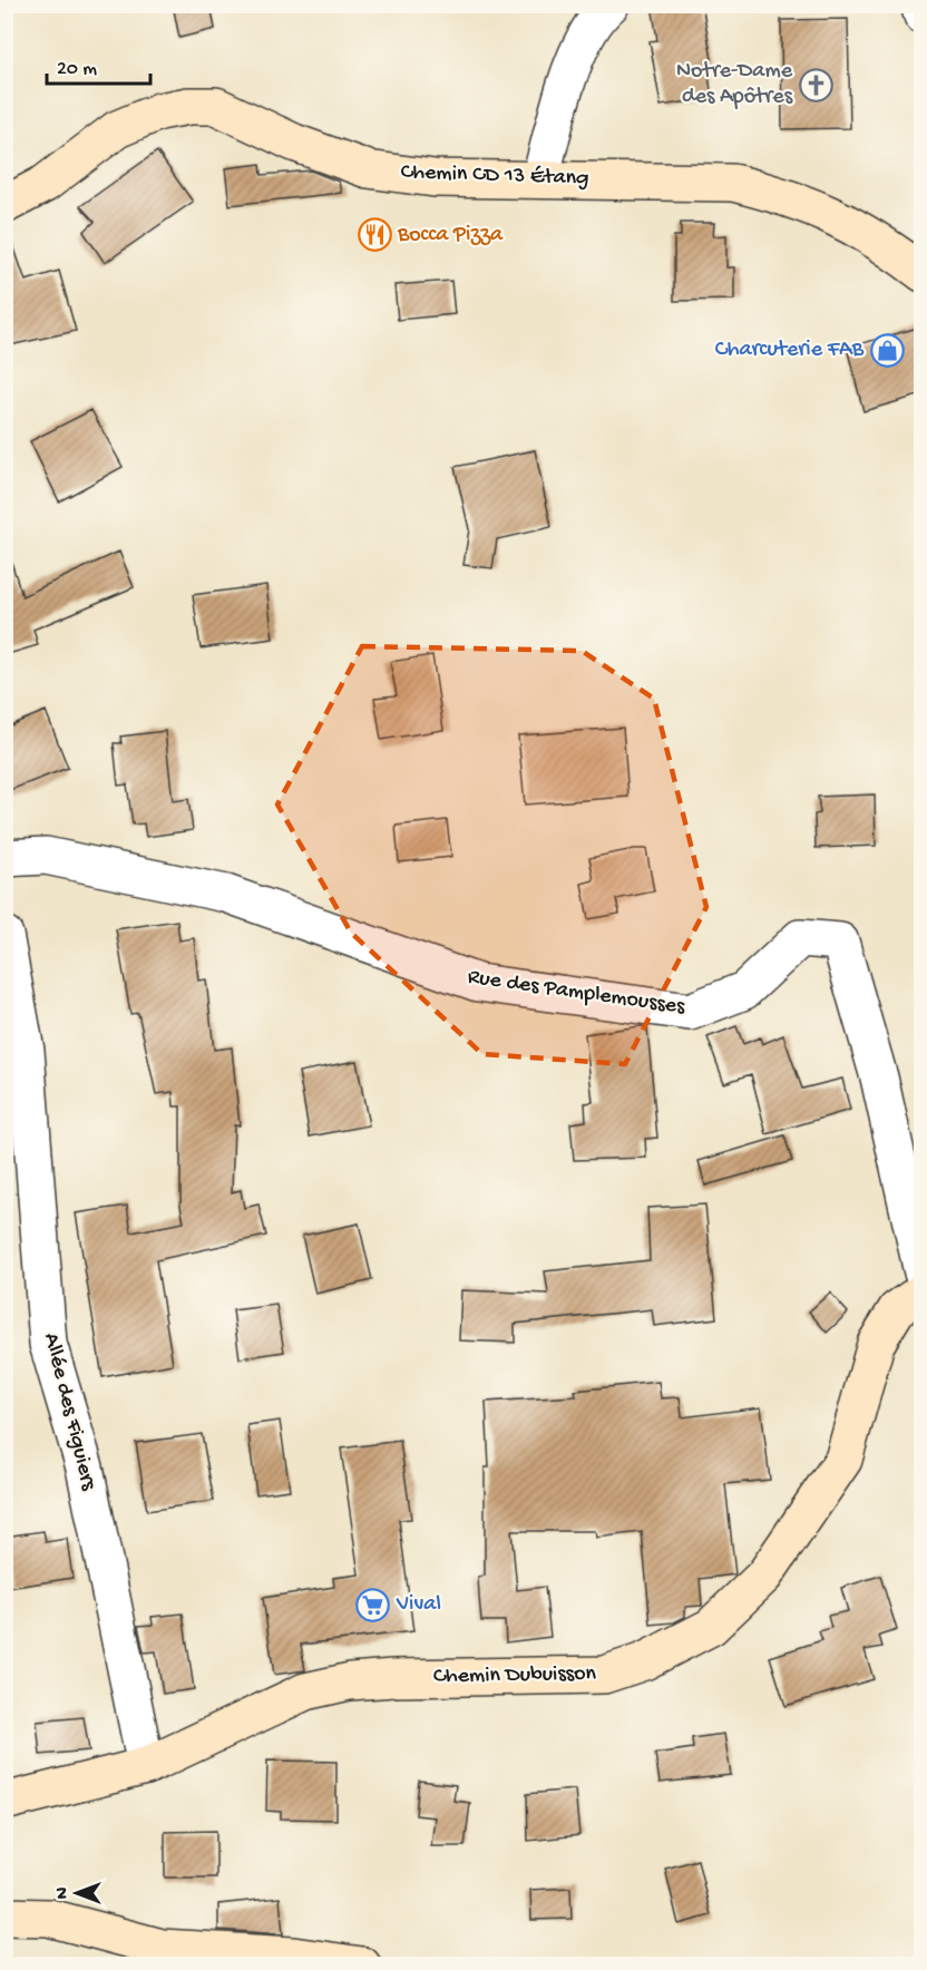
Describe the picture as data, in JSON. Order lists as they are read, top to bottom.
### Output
{
  "streets": {
    "main road": ["Chemin CD 13 Étang", "Chemin Dubuisson"],
    "street": ["Rue des Pamplemousses", "Allée des Figuiers"]
  },
  "crossings": [
    ["Allée des Figuiers", "Chemin Dubuisson"]
  ],
  "places": {
    "church": ["Notre-Dame des Apôtres"],
    "restaurant": ["Bocca Pizza"],
    "shop": ["Charcuterie FAB"],
    "supermarket": ["Vival"]
  },
  "scale_bar": "20 m",
  "north": "left"
}
